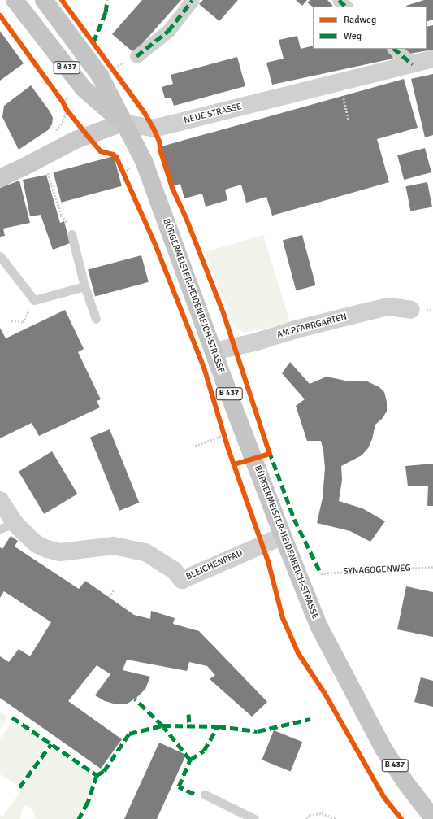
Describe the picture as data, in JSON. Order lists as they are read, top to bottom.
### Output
{
  "streets": {
    "main road": ["B 437", "BÜRGERMEISTER-HEIDENREICH-STRASSE"],
    "street": ["NEUE STRASSE", "AM PFARRGARTEN", "BLEICHENPFAD"],
    "path": ["SYNAGOGENWEG"]
  },
  "crossings": [
    ["NEUE STRASSE", "BÜRGERMEISTER-HEIDENREICH-STRASSE"],
    ["BÜRGERMEISTER-HEIDENREICH-STRASSE", "AM PFARRGARTEN"],
    ["BÜRGERMEISTER-HEIDENREICH-STRASSE", "BLEICHENPFAD"]
  ],
  "legend": ["Radweg", "Weg"]
}
